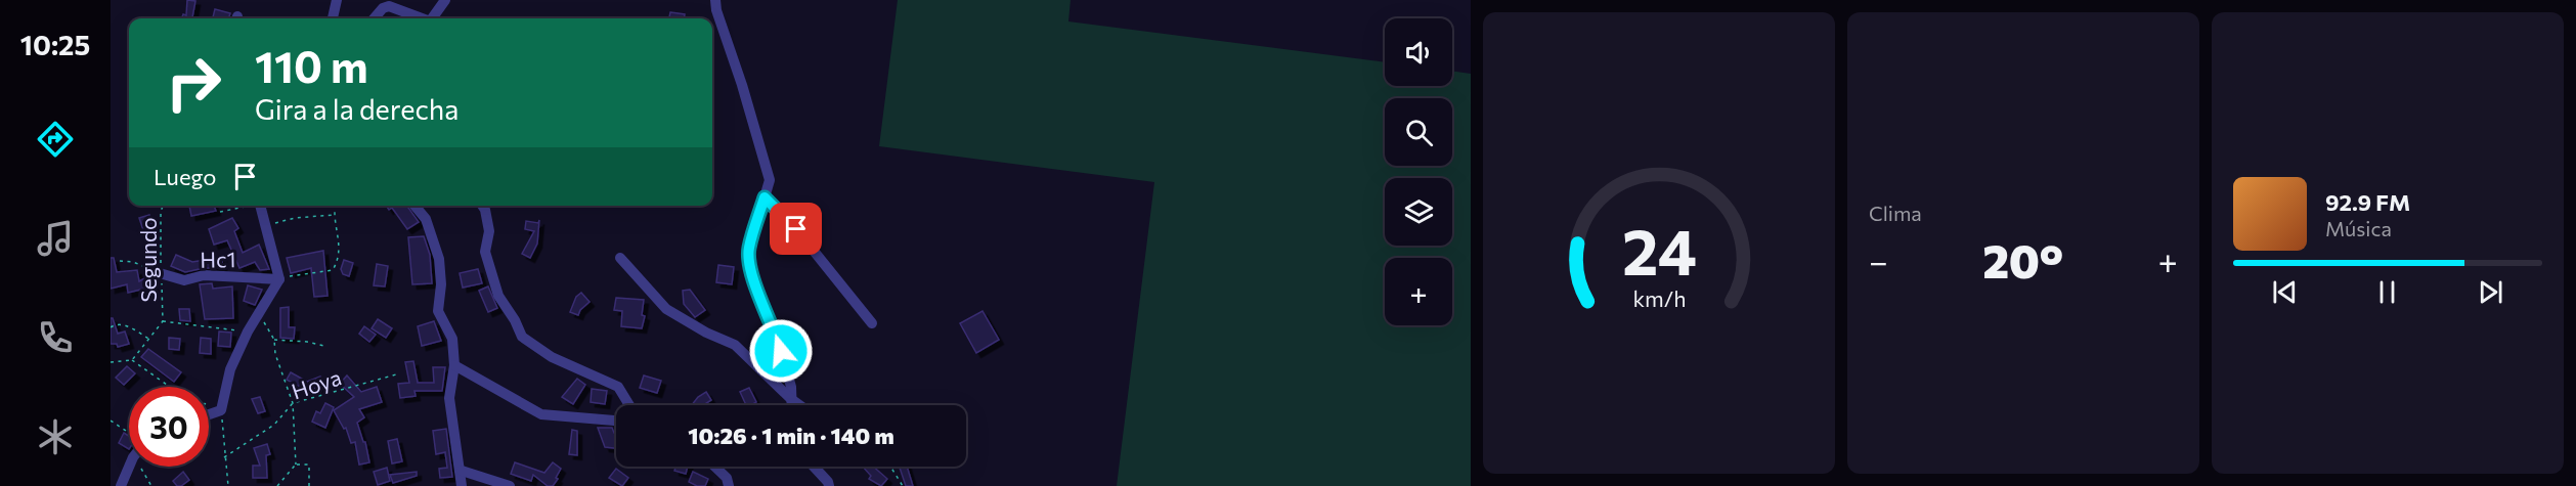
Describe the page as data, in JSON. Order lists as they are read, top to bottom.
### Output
{
  "streets": {
    "street": ["Hc1"],
    "path": ["Segundo", "Hoya"]
  },
  "crossings": [
    ["Hc1", "Segundo"]
  ],
  "page": {
    "tabs": "10:25",
    "tile": "Clima",
    "map_buttons": "+",
    "turn": ["110 m", "Gira a la derecha"],
    "then": "Luego",
    "song": ["92.9 FM", "Música"],
    "heat": ["−", "20°", "+"],
    "limit": "30",
    "trip": "10:26 · 1 min · 140 m",
    "gauge": ["24", "km/h"]
  }
}
